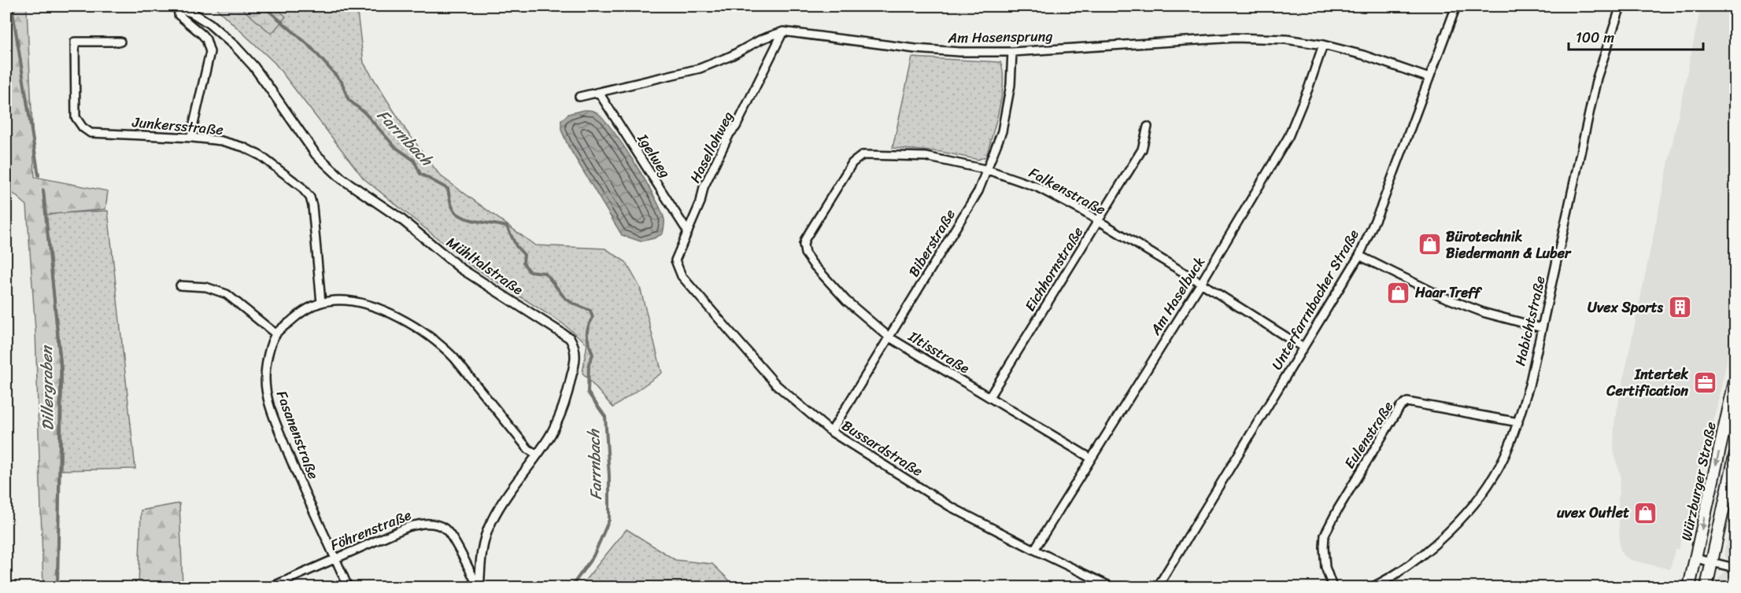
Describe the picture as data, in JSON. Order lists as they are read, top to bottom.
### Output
{
  "streets": {
    "main road": ["Würzburger Straße"],
    "street": [
      "Am Hasensprung",
      "Junkersstraße",
      "Hasellohweg",
      "Igelweg",
      "Falkenstraße",
      "Biberstraße",
      "Mühltalstraße",
      "Eichhornstraße",
      "Am Haselbuck",
      "Unterfarrnbacher Straße",
      "Habichtstraße",
      "Iltisstraße",
      "Fasanenstraße",
      "Eulenstraße",
      "Bussardstraße",
      "Föhrenstraße"
    ]
  },
  "crossings": [
    ["Am Hasensprung", "Hasellohweg"],
    ["Am Hasensprung", "Igelweg"],
    ["Am Hasensprung", "Biberstraße"],
    ["Am Hasensprung", "Am Haselbuck"],
    ["Am Hasensprung", "Unterfarrnbacher Straße"],
    ["Junkersstraße", "Fasanenstraße"],
    ["Hasellohweg", "Igelweg"],
    ["Hasellohweg", "Bussardstraße"],
    ["Falkenstraße", "Biberstraße"],
    ["Falkenstraße", "Eichhornstraße"],
    ["Falkenstraße", "Am Haselbuck"],
    ["Falkenstraße", "Unterfarrnbacher Straße"],
    ["Falkenstraße", "Iltisstraße"],
    ["Biberstraße", "Iltisstraße"],
    ["Biberstraße", "Bussardstraße"],
    ["Mühltalstraße", "Fasanenstraße"],
    ["Mühltalstraße", "Föhrenstraße"],
    ["Eichhornstraße", "Iltisstraße"],
    ["Am Haselbuck", "Iltisstraße"],
    ["Am Haselbuck", "Bussardstraße"],
    ["Habichtstraße", "Eulenstraße"],
    ["Fasanenstraße", "Föhrenstraße"]
  ],
  "water": ["Farrnbach", "Dillergraben"],
  "places": {
    "shop": ["Bürotechnik Biedermann & Luber", "Haar Treff", "uvex Outlet"],
    "building": ["Uvex Sports"],
    "office": ["Intertek Certification"]
  },
  "scale_bar": "100 m"
}
